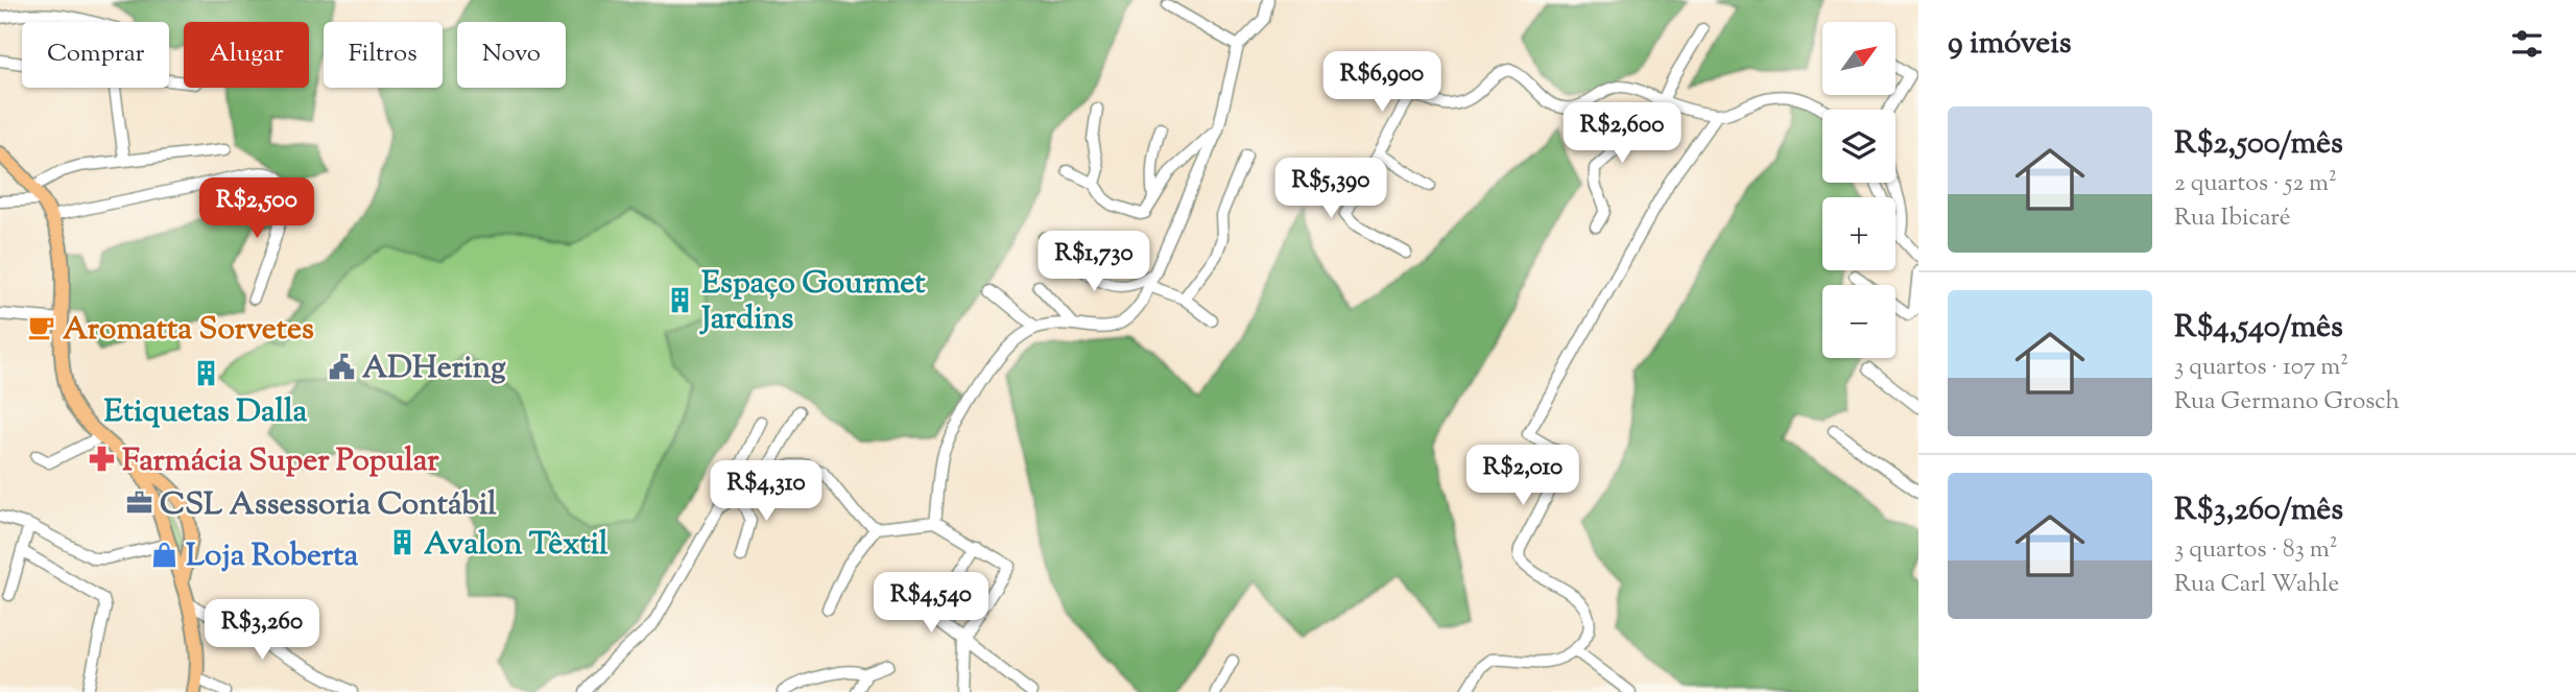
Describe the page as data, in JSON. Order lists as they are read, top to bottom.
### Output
{
  "places": {
    "building": ["Espaço Gourmet Jardins", "Etiquetas Dalla", "Avalon Têxtil"],
    "cafe": ["Aromatta Sorvetes"],
    "public building": ["ADHering"],
    "pharmacy": ["Farmácia Super Popular"],
    "office": ["CSL Assessoria Contábil"],
    "shop": ["Loja Roberta"]
  },
  "north": "top right",
  "page": {
    "heading": "9 imóveis",
    "map_buttons": ["+", "−"],
    "chip": [
      "Comprar",
      "Alugar",
      "Filtros",
      "Novo"
    ],
    "price": [
      "R$6,900",
      "R$2,600",
      "R$5,390",
      "R$2,500",
      "R$1,730",
      "R$2,010",
      "R$4,310",
      "R$4,540",
      "R$3,260"
    ],
    "list": [
      {
        "name": "R$2,500/mês",
        "note": "2 quartos · 52 m² · Rua Ibicaré"
      },
      {
        "name": "R$4,540/mês",
        "note": "3 quartos · 107 m² · Rua Germano Grosch"
      },
      {
        "name": "R$3,260/mês",
        "note": "3 quartos · 83 m² · Rua Carl Wahle"
      }
    ]
  }
}
